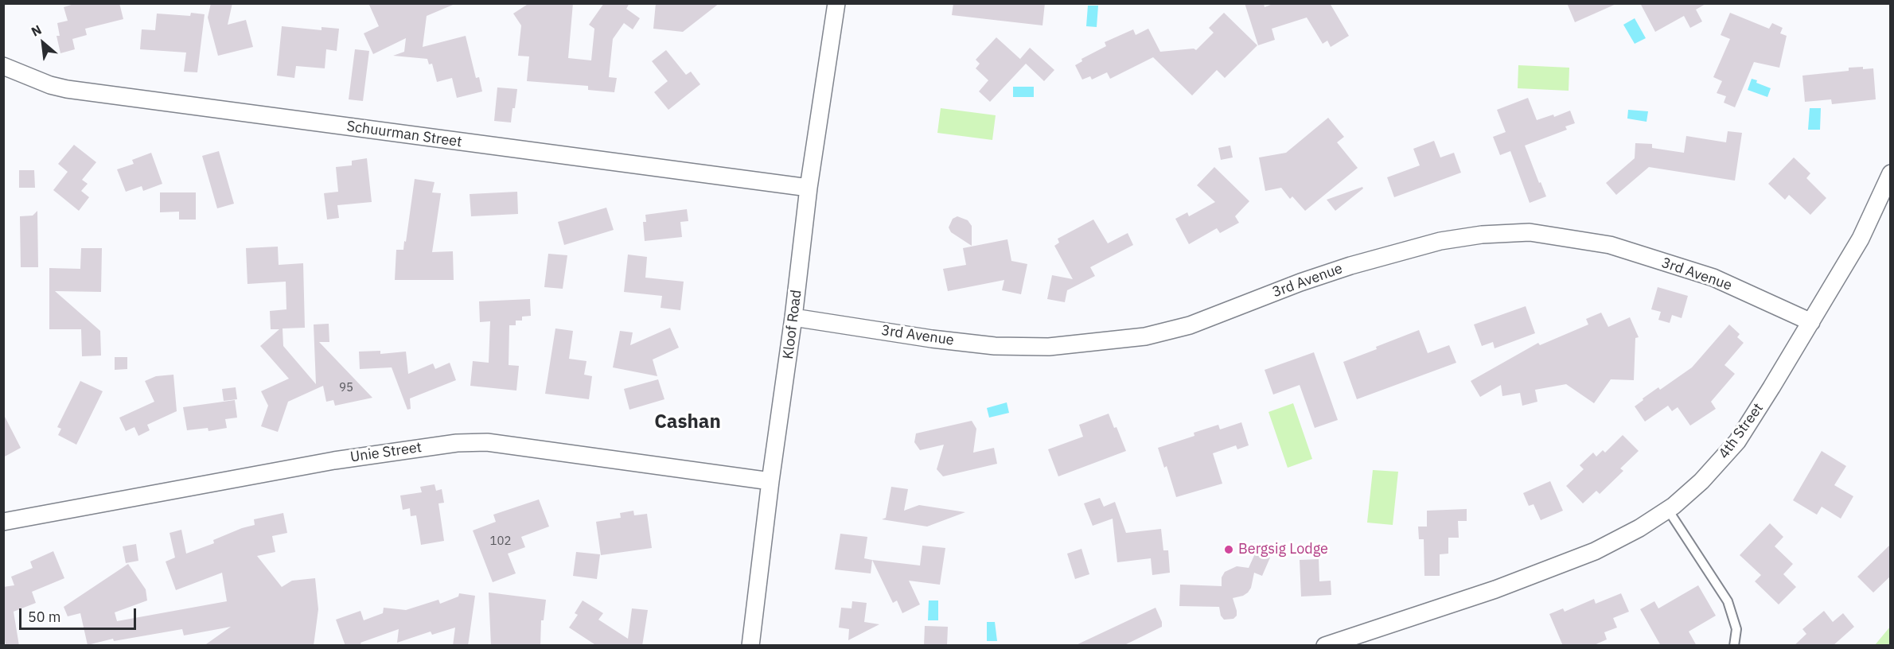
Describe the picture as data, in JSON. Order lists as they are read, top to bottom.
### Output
{
  "streets": {
    "street": [
      "Schuurman Street",
      "3rd Avenue",
      "Kloof Road",
      "4th Street",
      "Unie Street"
    ]
  },
  "crossings": [
    ["Schuurman Street", "Kloof Road"],
    ["3rd Avenue", "Kloof Road"],
    ["3rd Avenue", "4th Street"],
    ["Kloof Road", "Unie Street"]
  ],
  "districts": ["Cashan"],
  "places": ["Bergsig Lodge"],
  "house_numbers": ["95", "102"],
  "scale_bar": "50 m",
  "north": "top left"
}
